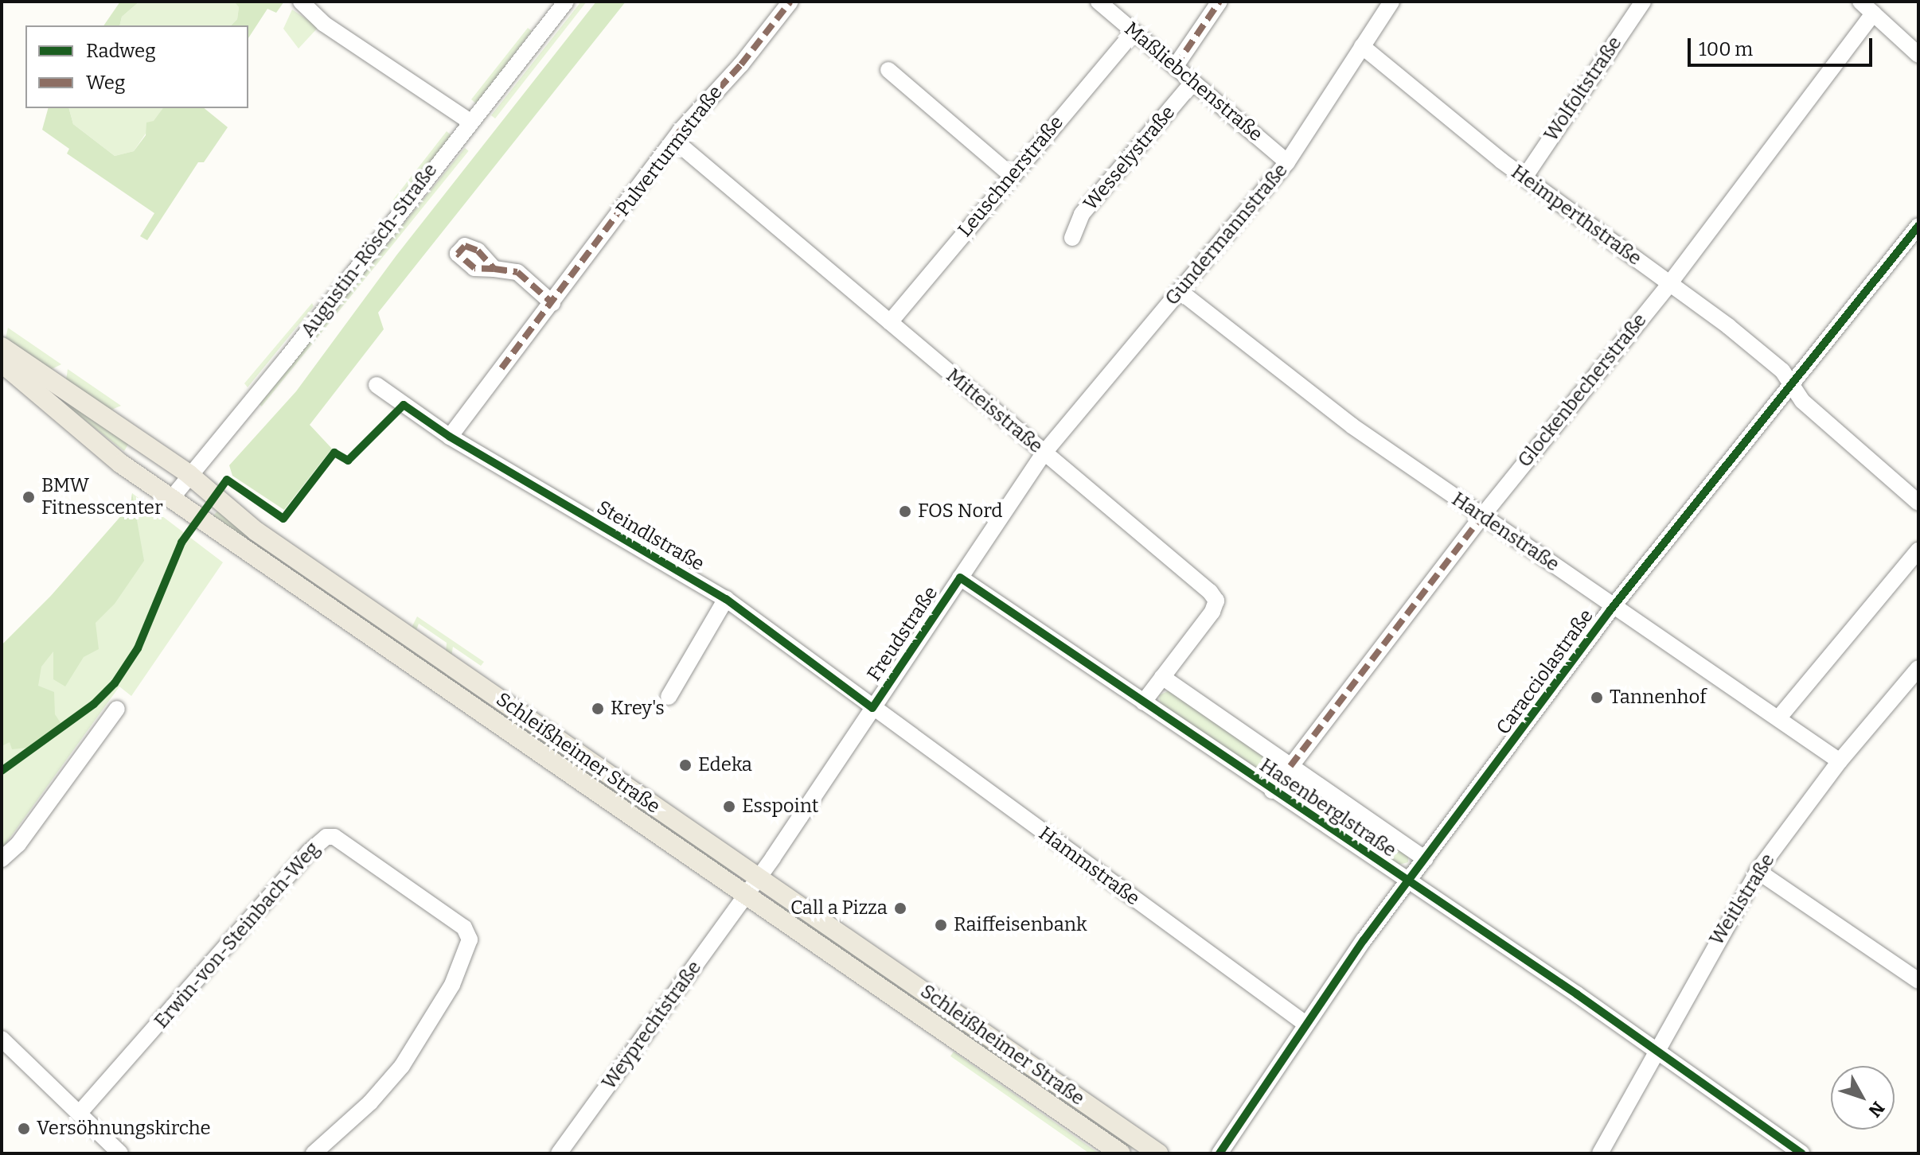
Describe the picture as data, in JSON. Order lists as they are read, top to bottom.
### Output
{
  "streets": {
    "main road": ["Schleißheimer Straße"],
    "street": [
      "Maßliebchenstraße",
      "Wolfoltstraße",
      "Pulverturmstraße",
      "Wesselystraße",
      "Leuschnerstraße",
      "Heimperthstraße",
      "Gundermannstraße",
      "Augustin-Rösch-Straße",
      "Glockenbecherstraße",
      "Mitteisstraße",
      "Hardenstraße",
      "Steindlstraße",
      "Freudstraße",
      "Caracciolastraße",
      "Hasenberglstraße",
      "Hammstraße",
      "Weitlstraße",
      "Erwin-von-Steinbach-Weg",
      "Weyprechtstraße"
    ]
  },
  "crossings": [
    ["Maßliebchenstraße", "Wesselystraße"],
    ["Maßliebchenstraße", "Leuschnerstraße"],
    ["Maßliebchenstraße", "Gundermannstraße"],
    ["Wolfoltstraße", "Heimperthstraße"],
    ["Pulverturmstraße", "Mitteisstraße"],
    ["Pulverturmstraße", "Steindlstraße"],
    ["Leuschnerstraße", "Mitteisstraße"],
    ["Heimperthstraße", "Gundermannstraße"],
    ["Heimperthstraße", "Glockenbecherstraße"],
    ["Heimperthstraße", "Caracciolastraße"],
    ["Gundermannstraße", "Mitteisstraße"],
    ["Gundermannstraße", "Hardenstraße"],
    ["Gundermannstraße", "Freudstraße"],
    ["Augustin-Rösch-Straße", "Schleißheimer Straße"],
    ["Glockenbecherstraße", "Hardenstraße"],
    ["Glockenbecherstraße", "Hasenberglstraße"],
    ["Mitteisstraße", "Freudstraße"],
    ["Mitteisstraße", "Hasenberglstraße"],
    ["Hardenstraße", "Caracciolastraße"],
    ["Hardenstraße", "Weitlstraße"],
    ["Steindlstraße", "Freudstraße"],
    ["Steindlstraße", "Hammstraße"],
    ["Freudstraße", "Schleißheimer Straße"],
    ["Freudstraße", "Hasenberglstraße"],
    ["Freudstraße", "Hammstraße"],
    ["Freudstraße", "Weyprechtstraße"],
    ["Caracciolastraße", "Hasenberglstraße"],
    ["Caracciolastraße", "Hammstraße"],
    ["Schleißheimer Straße", "Weyprechtstraße"],
    ["Hasenberglstraße", "Weitlstraße"]
  ],
  "places": [
    "BMW Fitnesscenter",
    "FOS Nord",
    "Tannenhof",
    "Krey's",
    "Edeka",
    "Esspoint",
    "Call a Pizza",
    "Raiffeisenbank",
    "Versöhnungskirche"
  ],
  "legend": ["Radweg", "Weg"],
  "scale_bar": "100 m",
  "north": "bottom right"
}
